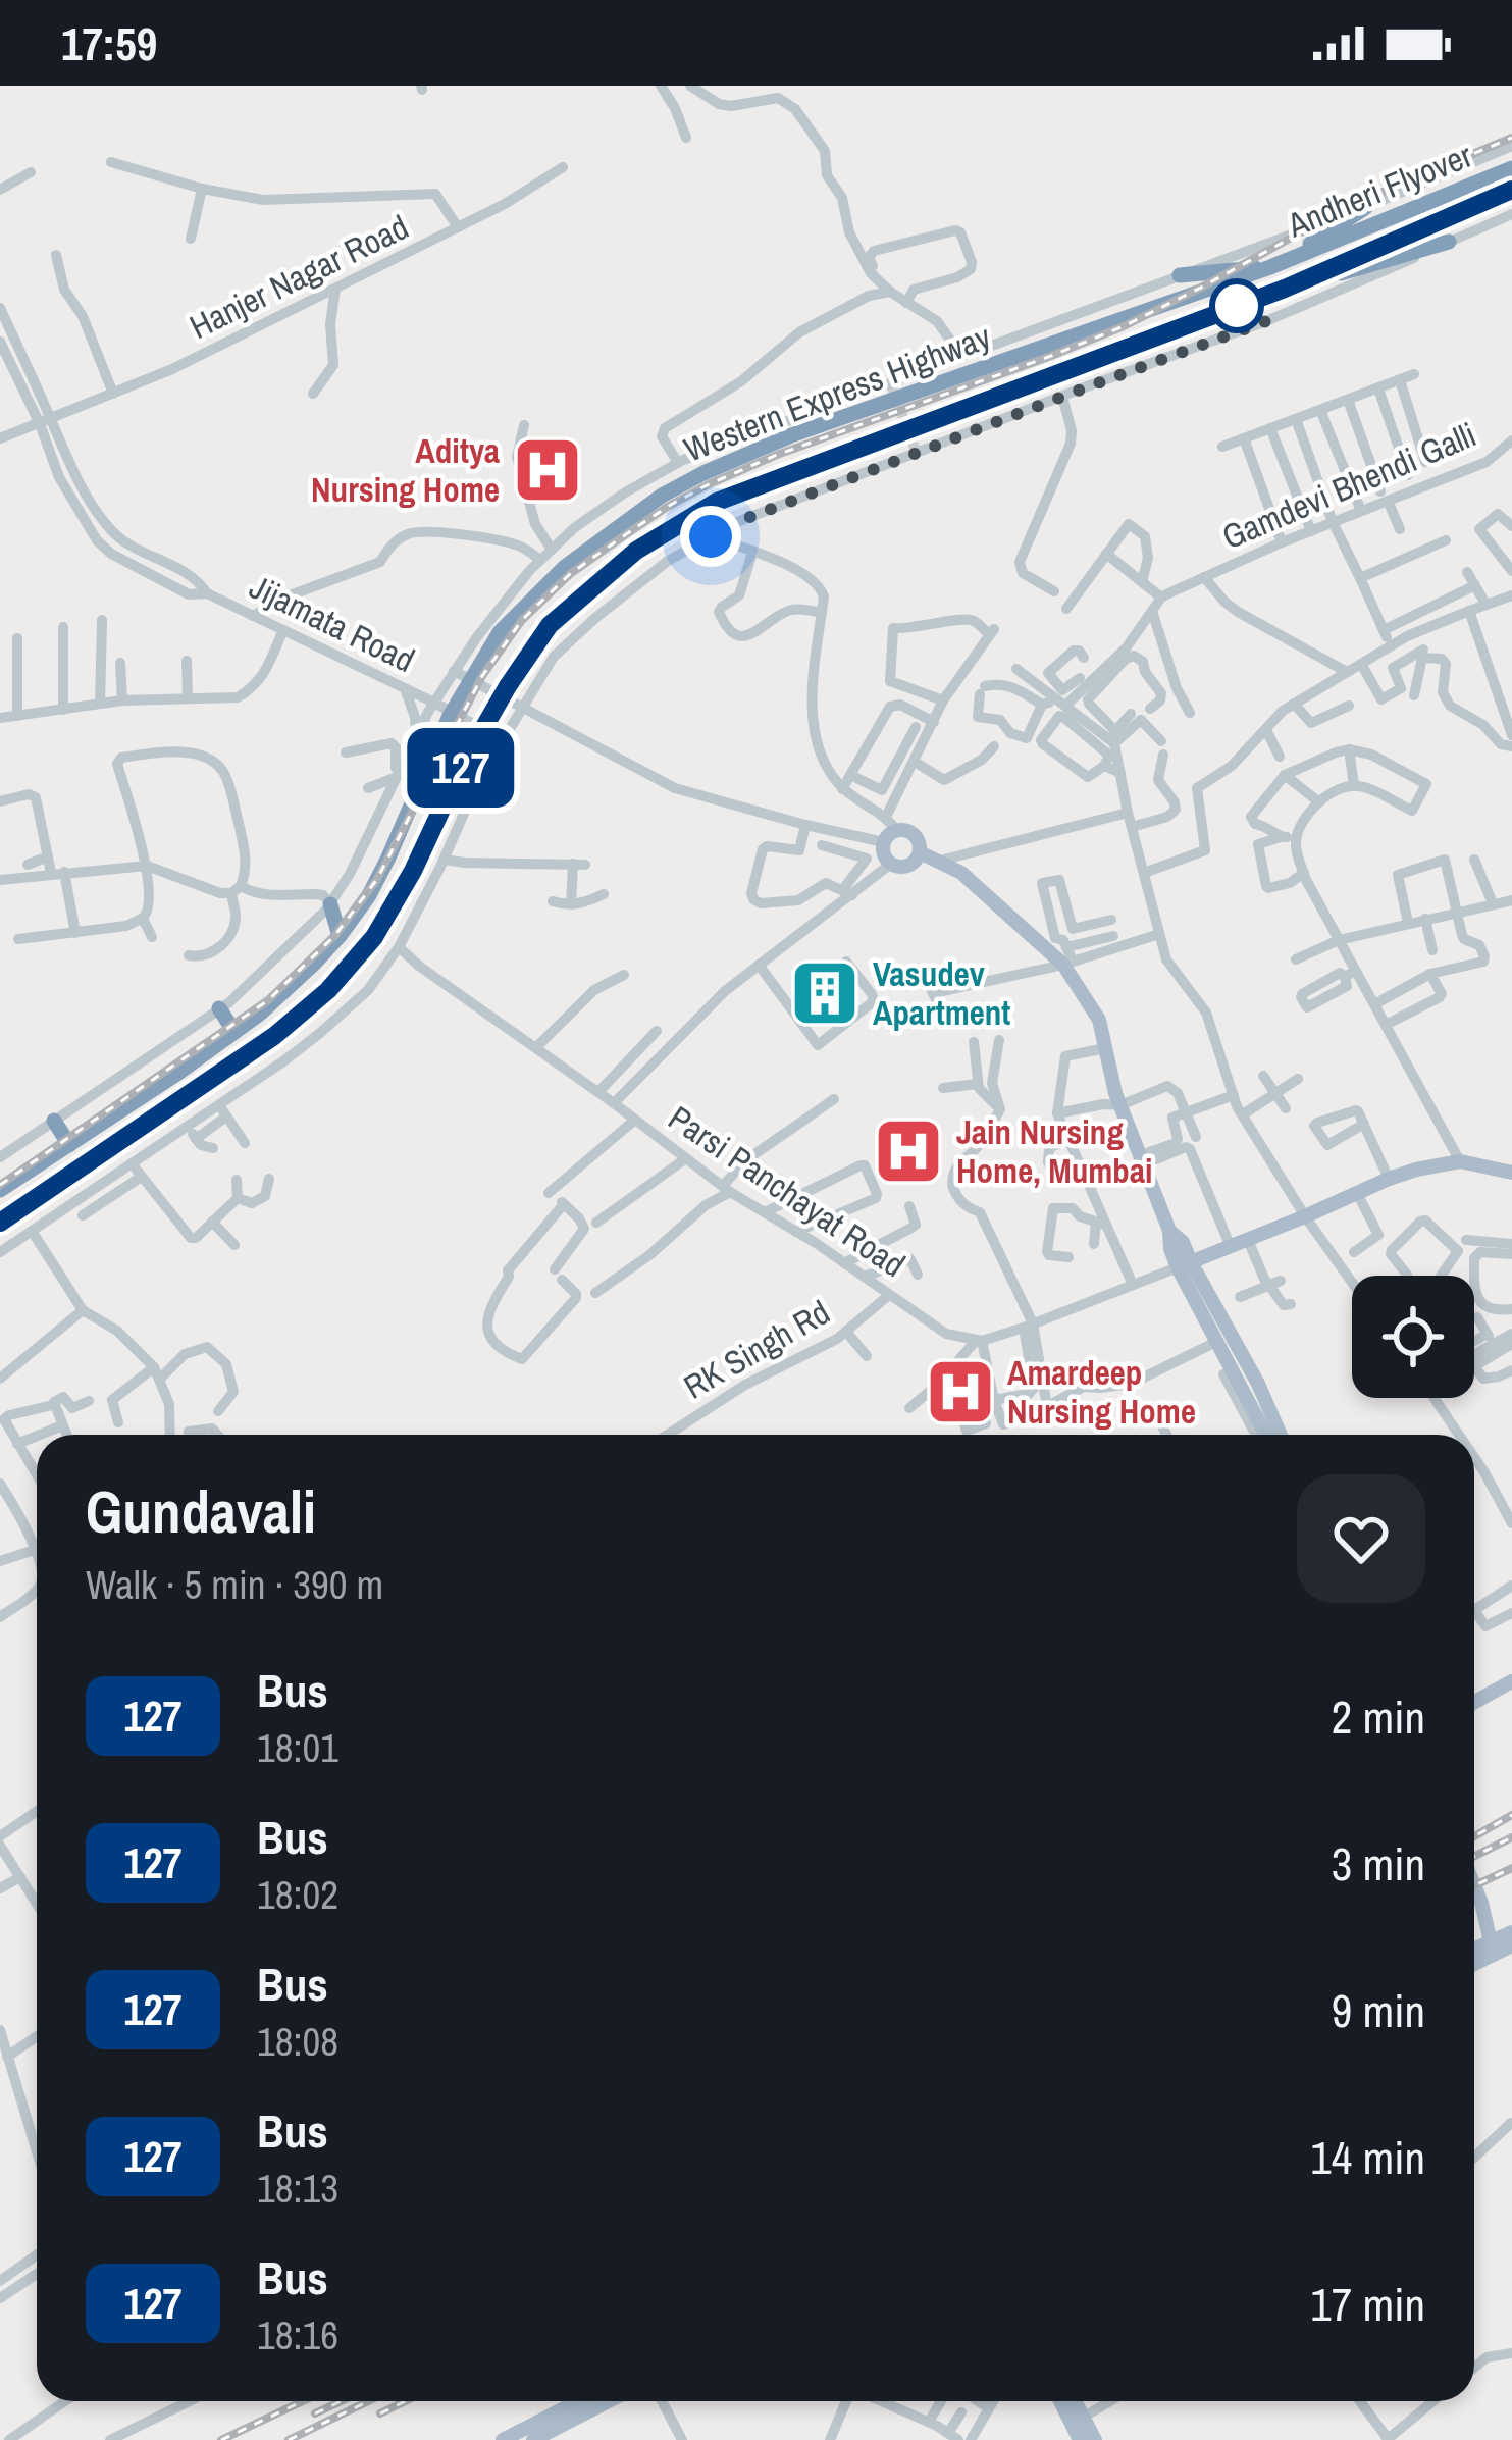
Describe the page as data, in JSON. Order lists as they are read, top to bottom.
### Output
{
  "streets": {
    "highway": ["Andheri Flyover", "Western Express Highway"],
    "street": [
      "Hanjer Nagar Road",
      "Gamdevi Bhendi Galli",
      "Jijamata Road",
      "Parsi Panchayat Road",
      "RK Singh Rd"
    ]
  },
  "crossings": [
    ["Andheri Flyover", "Western Express Highway"],
    ["Hanjer Nagar Road", "Jijamata Road"],
    ["Parsi Panchayat Road", "RK Singh Rd"]
  ],
  "places": {
    "hospital": ["Aditya Nursing Home", "Jain Nursing Home, Mumbai", "Amardeep Nursing Home"],
    "building": ["Vasudev Apartment"]
  },
  "lines": ["bus line 127"],
  "page": {
    "status": "17:59",
    "on_map": "127",
    "heading": ["Gundavali", "Walk · 5 min · 390 m"],
    "list": [
      {
        "mark": "127",
        "name": "Bus",
        "note": "18:01",
        "value": "2 min"
      },
      {
        "mark": "127",
        "name": "Bus",
        "note": "18:02",
        "value": "3 min"
      },
      {
        "mark": "127",
        "name": "Bus",
        "note": "18:08",
        "value": "9 min"
      },
      {
        "mark": "127",
        "name": "Bus",
        "note": "18:13",
        "value": "14 min"
      },
      {
        "mark": "127",
        "name": "Bus",
        "note": "18:16",
        "value": "17 min"
      }
    ]
  }
}
